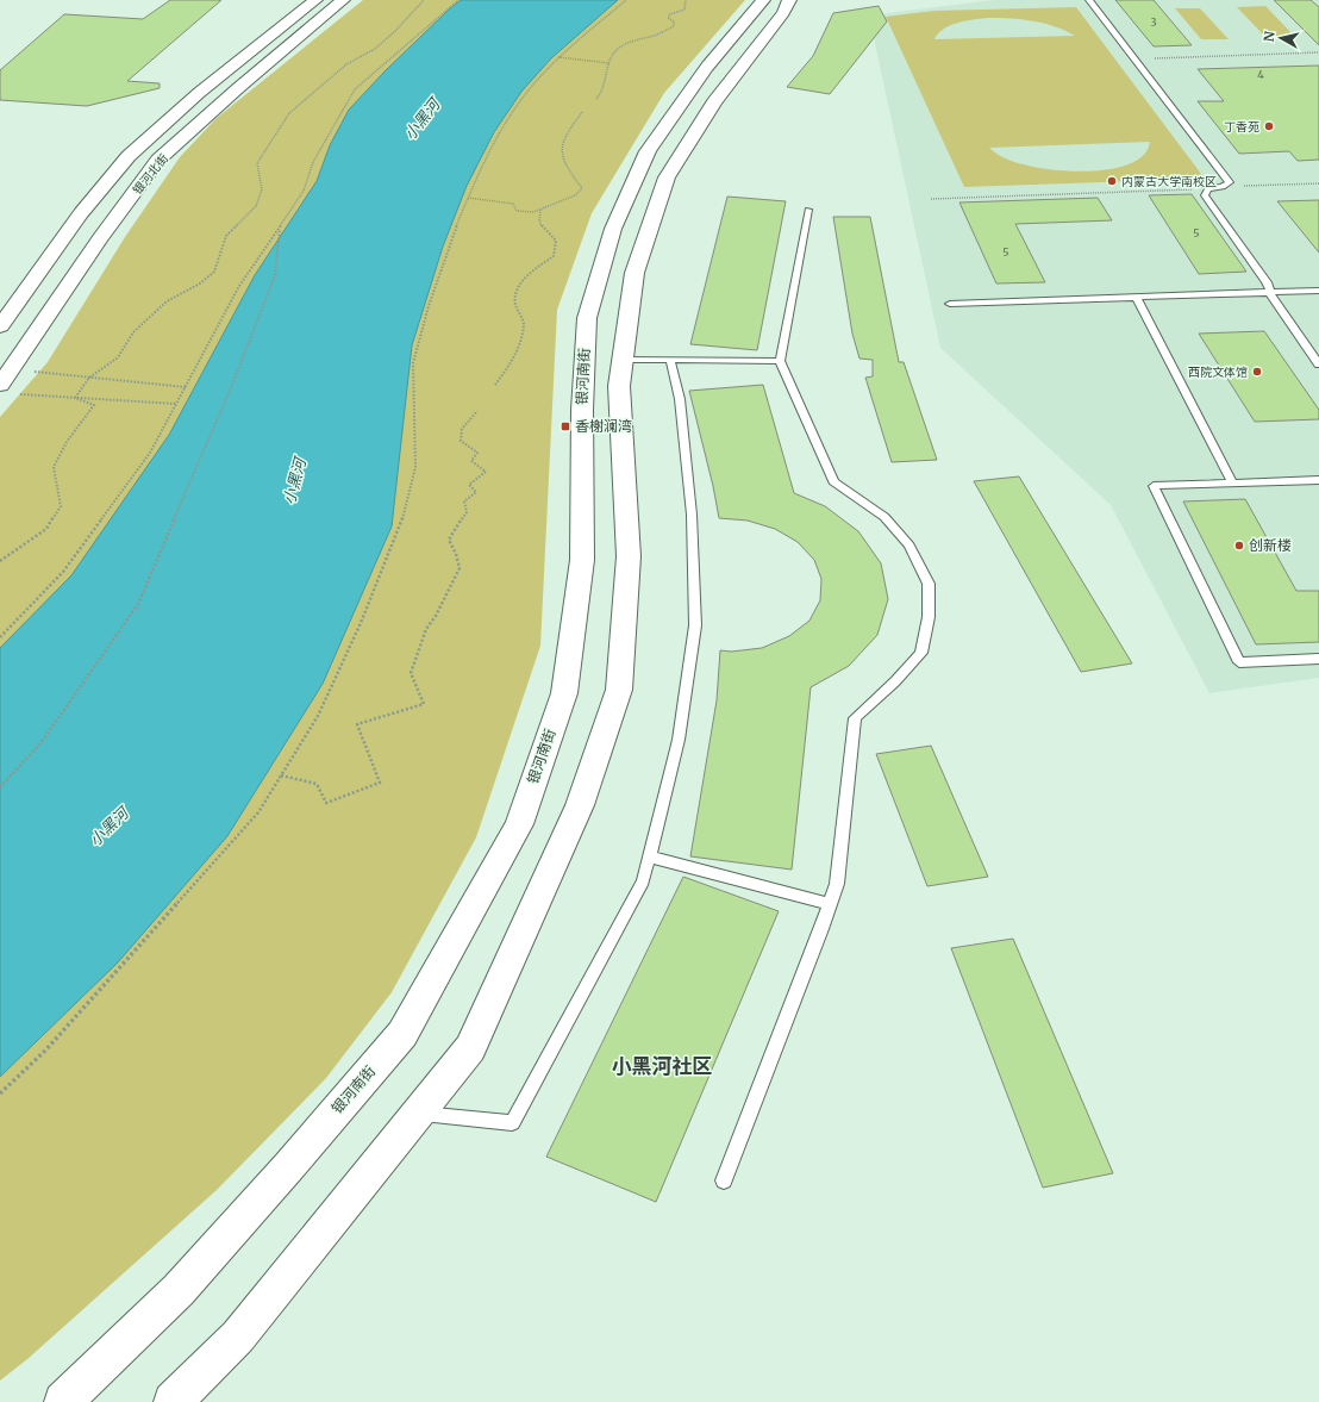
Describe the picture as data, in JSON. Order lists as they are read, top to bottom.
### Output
{
  "streets": {
    "main road": ["银河北街", "银河南街"]
  },
  "districts": ["小黑河社区"],
  "water": ["小黑河"],
  "places": {
    "other": [
      "丁香苑",
      "内蒙古大学南校区",
      "西院文体馆",
      "创新楼"
    ],
    "transit": ["香榭澜湾"]
  },
  "house_numbers": [
    "3",
    "4",
    "5",
    "5"
  ],
  "north": "left"
}
